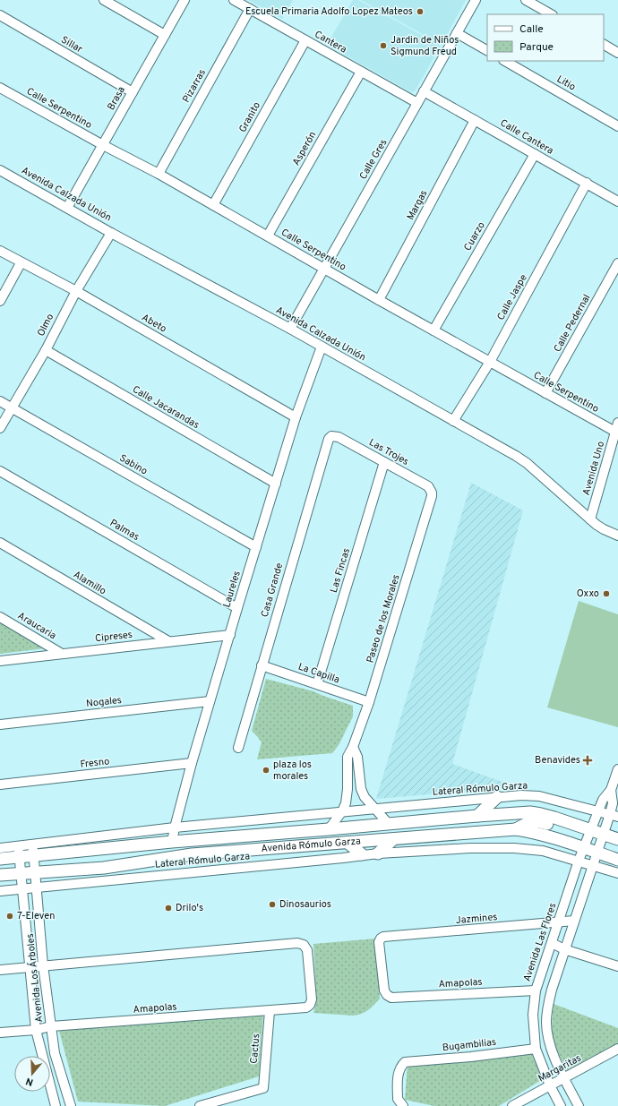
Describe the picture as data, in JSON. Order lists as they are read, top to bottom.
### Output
{
  "streets": {
    "main road": ["Avenida Rómulo Garza"],
    "street": [
      "Cantera",
      "Sillar",
      "Litio",
      "Pizarras",
      "Brasa",
      "Calle Serpentino",
      "Granito",
      "Calle Cantera",
      "Asperón",
      "Calle Gres",
      "Avenida Calzada Unión",
      "Margas",
      "Cuarzo",
      "Calle Jaspe",
      "Abeto",
      "Calle Pedernal",
      "Olmo",
      "Calle Jacarandas",
      "Las Trojes",
      "Sabino",
      "Avenida Uno",
      "Palmas",
      "Las Fincas",
      "Alamillo",
      "Laureles",
      "Casa Grande",
      "Paseo de los Morales",
      "Araucaria",
      "Cipreses",
      "La Capilla",
      "Nogales",
      "Fresno",
      "Lateral Rómulo Garza",
      "Jazmines",
      "Avenida Las Flores",
      "Avenida Los Árboles",
      "Amapolas",
      "Bugambilias",
      "Cactus",
      "Margaritas"
    ]
  },
  "crossings": [
    ["Cantera", "Pizarras"],
    ["Cantera", "Granito"],
    ["Cantera", "Asperón"],
    ["Cantera", "Calle Gres"],
    ["Sillar", "Brasa"],
    ["Pizarras", "Calle Serpentino"],
    ["Brasa", "Calle Serpentino"],
    ["Brasa", "Avenida Calzada Unión"],
    ["Calle Serpentino", "Granito"],
    ["Calle Serpentino", "Asperón"],
    ["Calle Serpentino", "Calle Gres"],
    ["Calle Serpentino", "Margas"],
    ["Calle Serpentino", "Cuarzo"],
    ["Calle Serpentino", "Calle Jaspe"],
    ["Calle Serpentino", "Calle Pedernal"],
    ["Calle Serpentino", "Avenida Uno"],
    ["Calle Cantera", "Calle Gres"],
    ["Calle Cantera", "Margas"],
    ["Calle Cantera", "Cuarzo"],
    ["Calle Cantera", "Calle Jaspe"],
    ["Calle Gres", "Avenida Calzada Unión"],
    ["Avenida Calzada Unión", "Calle Jaspe"],
    ["Avenida Calzada Unión", "Olmo"],
    ["Avenida Calzada Unión", "Avenida Uno"],
    ["Avenida Calzada Unión", "Laureles"],
    ["Abeto", "Olmo"],
    ["Abeto", "Laureles"],
    ["Olmo", "Calle Jacarandas"],
    ["Olmo", "Sabino"],
    ["Calle Jacarandas", "Laureles"],
    ["Las Trojes", "Las Fincas"],
    ["Las Trojes", "Casa Grande"],
    ["Las Trojes", "Paseo de los Morales"],
    ["Sabino", "Laureles"],
    ["Palmas", "Laureles"],
    ["Las Fincas", "La Capilla"],
    ["Alamillo", "Cipreses"],
    ["Laureles", "Cipreses"],
    ["Laureles", "Nogales"],
    ["Laureles", "Fresno"],
    ["Laureles", "Lateral Rómulo Garza"],
    ["Laureles", "Avenida Rómulo Garza"],
    ["Casa Grande", "La Capilla"],
    ["Paseo de los Morales", "La Capilla"],
    ["Paseo de los Morales", "Lateral Rómulo Garza"],
    ["Paseo de los Morales", "Avenida Rómulo Garza"],
    ["Araucaria", "Cipreses"],
    ["Lateral Rómulo Garza", "Avenida Rómulo Garza"],
    ["Lateral Rómulo Garza", "Avenida Las Flores"],
    ["Lateral Rómulo Garza", "Avenida Los Árboles"],
    ["Avenida Rómulo Garza", "Avenida Las Flores"],
    ["Avenida Rómulo Garza", "Avenida Los Árboles"],
    ["Jazmines", "Avenida Las Flores"],
    ["Jazmines", "Amapolas"],
    ["Avenida Las Flores", "Amapolas"],
    ["Avenida Las Flores", "Bugambilias"],
    ["Avenida Las Flores", "Margaritas"],
    ["Avenida Los Árboles", "Amapolas"],
    ["Amapolas", "Cactus"]
  ],
  "places": {
    "other": [
      "Escuela Primaria Adolfo Lopez Mateos",
      "Jardin de Niños Sigmund Freud",
      "Oxxo",
      "plaza los morales",
      "Dinosaurios",
      "Drilo's",
      "7-Eleven"
    ],
    "health": ["Benavides"]
  },
  "legend": ["Calle", "Parque"],
  "north": "bottom"
}
